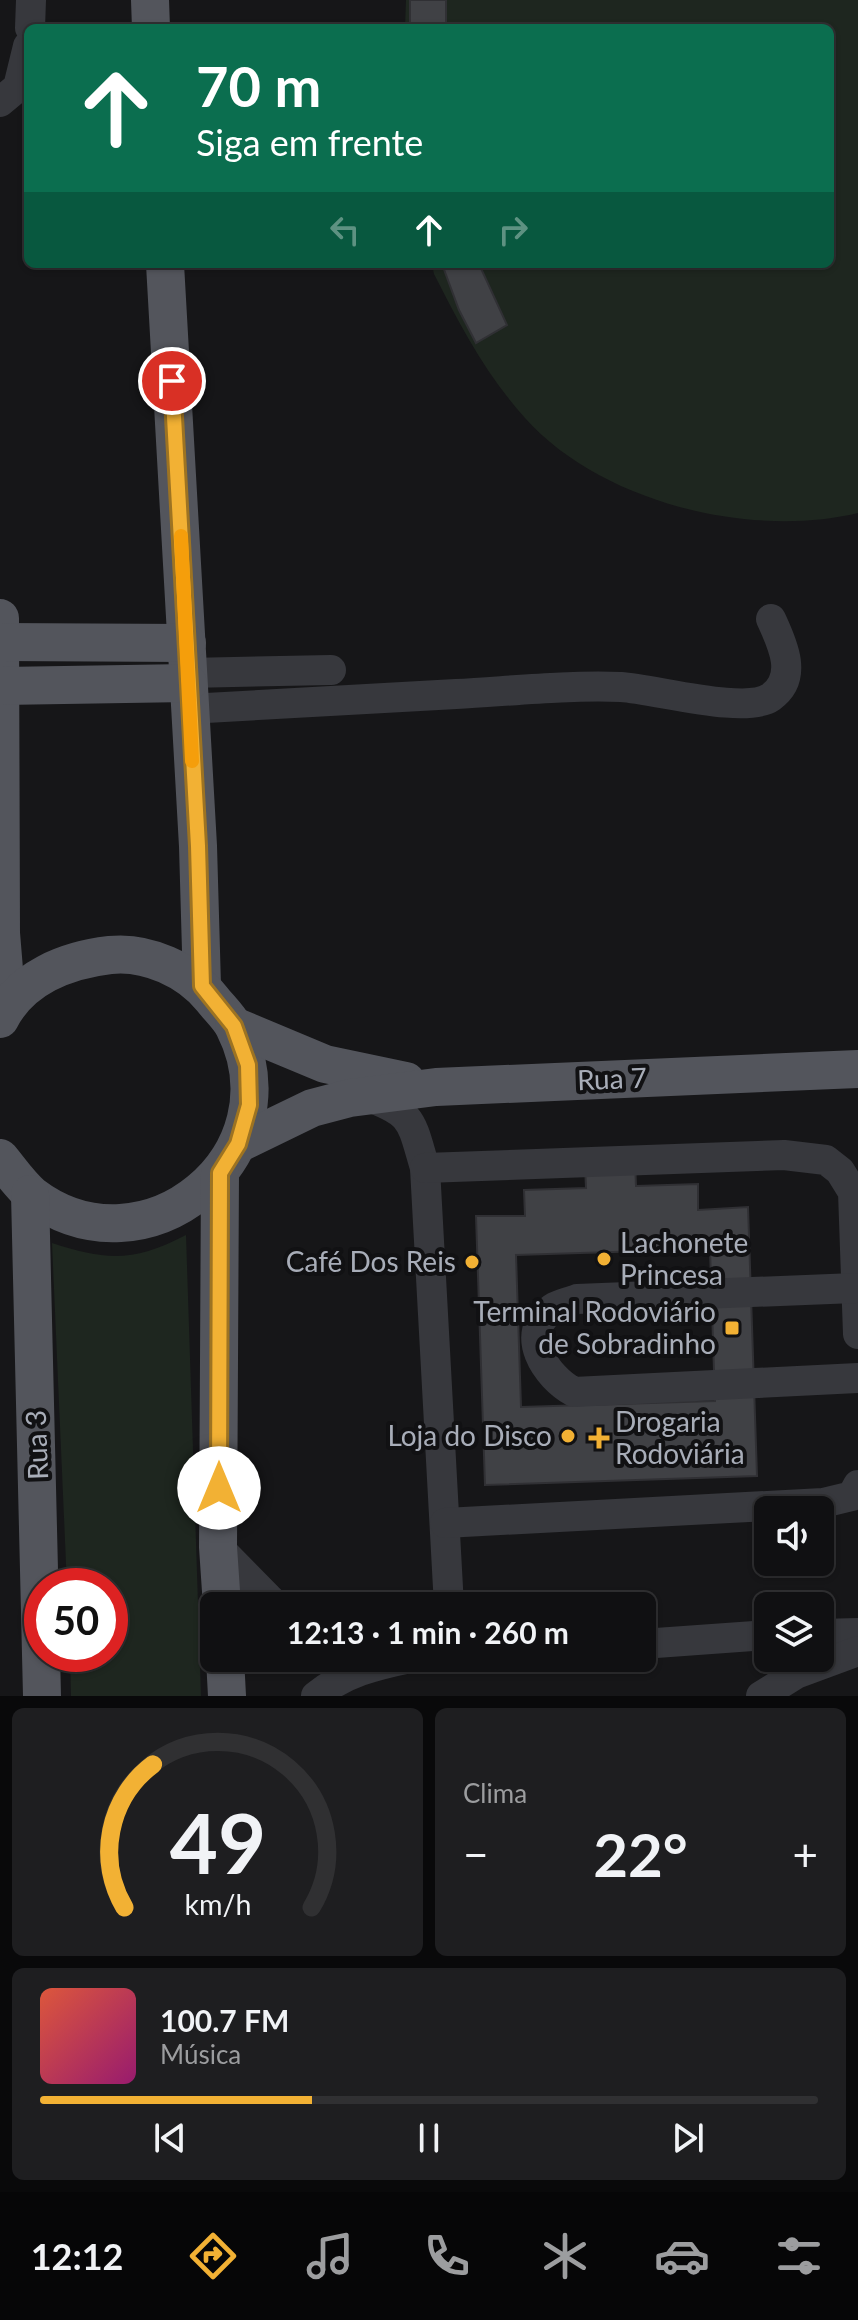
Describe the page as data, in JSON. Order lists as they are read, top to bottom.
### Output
{
  "streets": {
    "main road": ["Rua 7", "Rua 3"]
  },
  "places": {
    "other": ["Lachonete Princesa", "Café Dos Reis", "Loja do Disco"],
    "transit": ["Terminal Rodoviário de Sobradinho"],
    "health": ["Drogaria Rodoviária"]
  },
  "page": {
    "turn": ["70 m", "Siga em frente"],
    "limit": "50",
    "trip": "12:13 · 1 min · 260 m",
    "tile": "Clima",
    "heat": ["−", "22°", "+"],
    "song": ["100.7 FM", "Música"],
    "tabs": "12:12",
    "gauge": ["49", "km/h"]
  }
}
